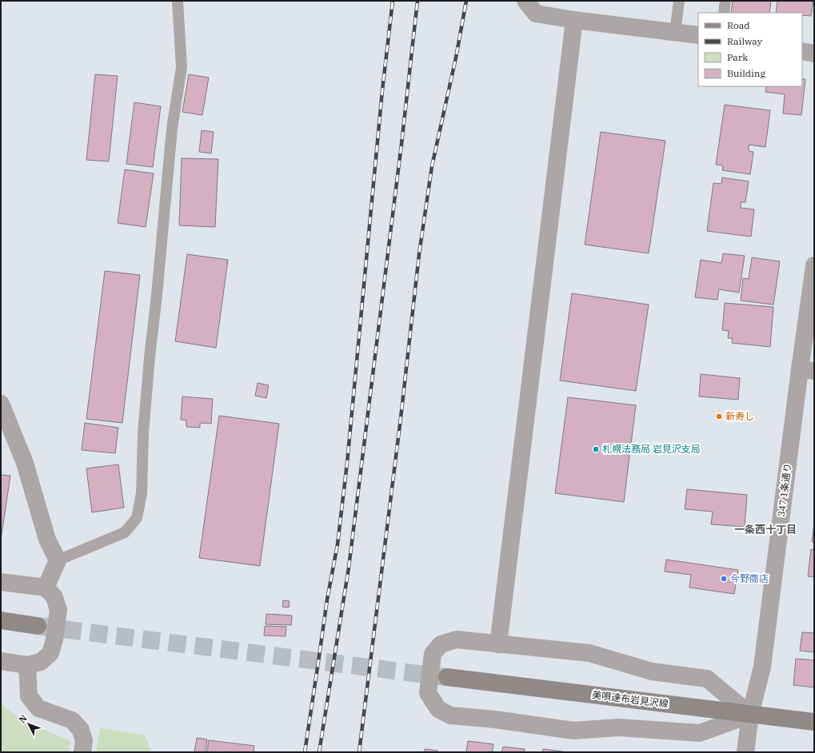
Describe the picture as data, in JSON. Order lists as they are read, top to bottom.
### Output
{
  "streets": {
    "main road": ["美唄達布岩見沢線"],
    "street": ["347 1条通り"]
  },
  "crossings": [
    ["347 1条通り", "美唄達布岩見沢線"]
  ],
  "districts": ["一条西十丁目"],
  "places": ["新寿し", "札幌法務局 岩見沢支局", "今野商店"],
  "legend": [
    "Road",
    "Railway",
    "Park",
    "Building"
  ],
  "north": "top left"
}
